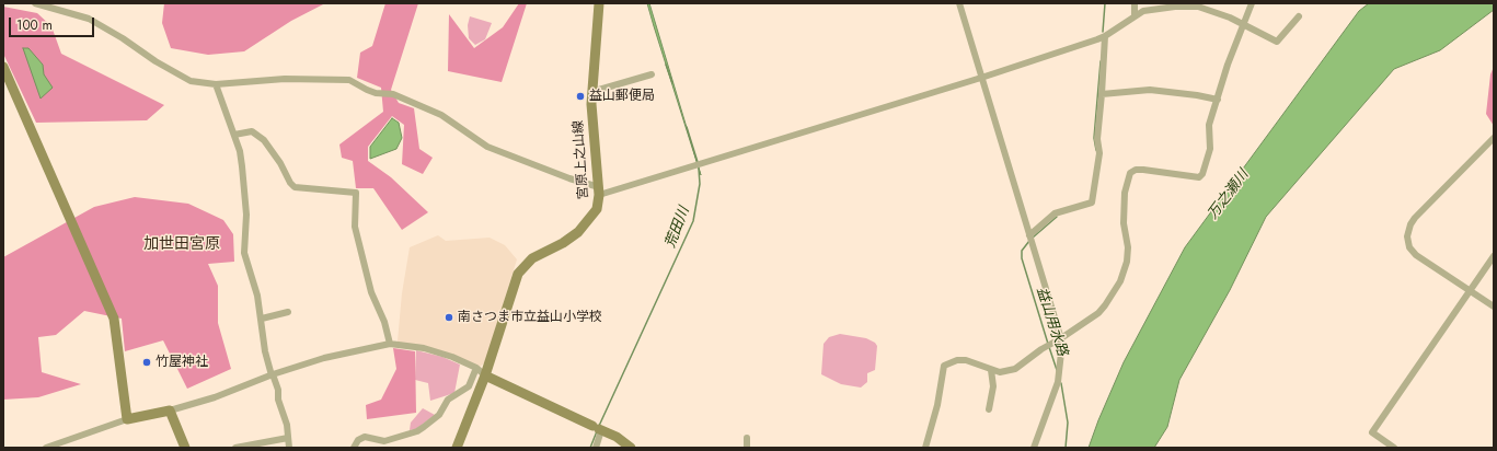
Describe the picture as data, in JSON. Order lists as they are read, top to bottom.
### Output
{
  "streets": {
    "street": ["宮原上之山線"]
  },
  "districts": ["加世田宮原"],
  "water": ["万之瀬川", "荒田川", "益山用水路"],
  "places": ["益山郵便局", "南さつま市立益山小学校", "竹屋神社"],
  "scale_bar": "100 m"
}
